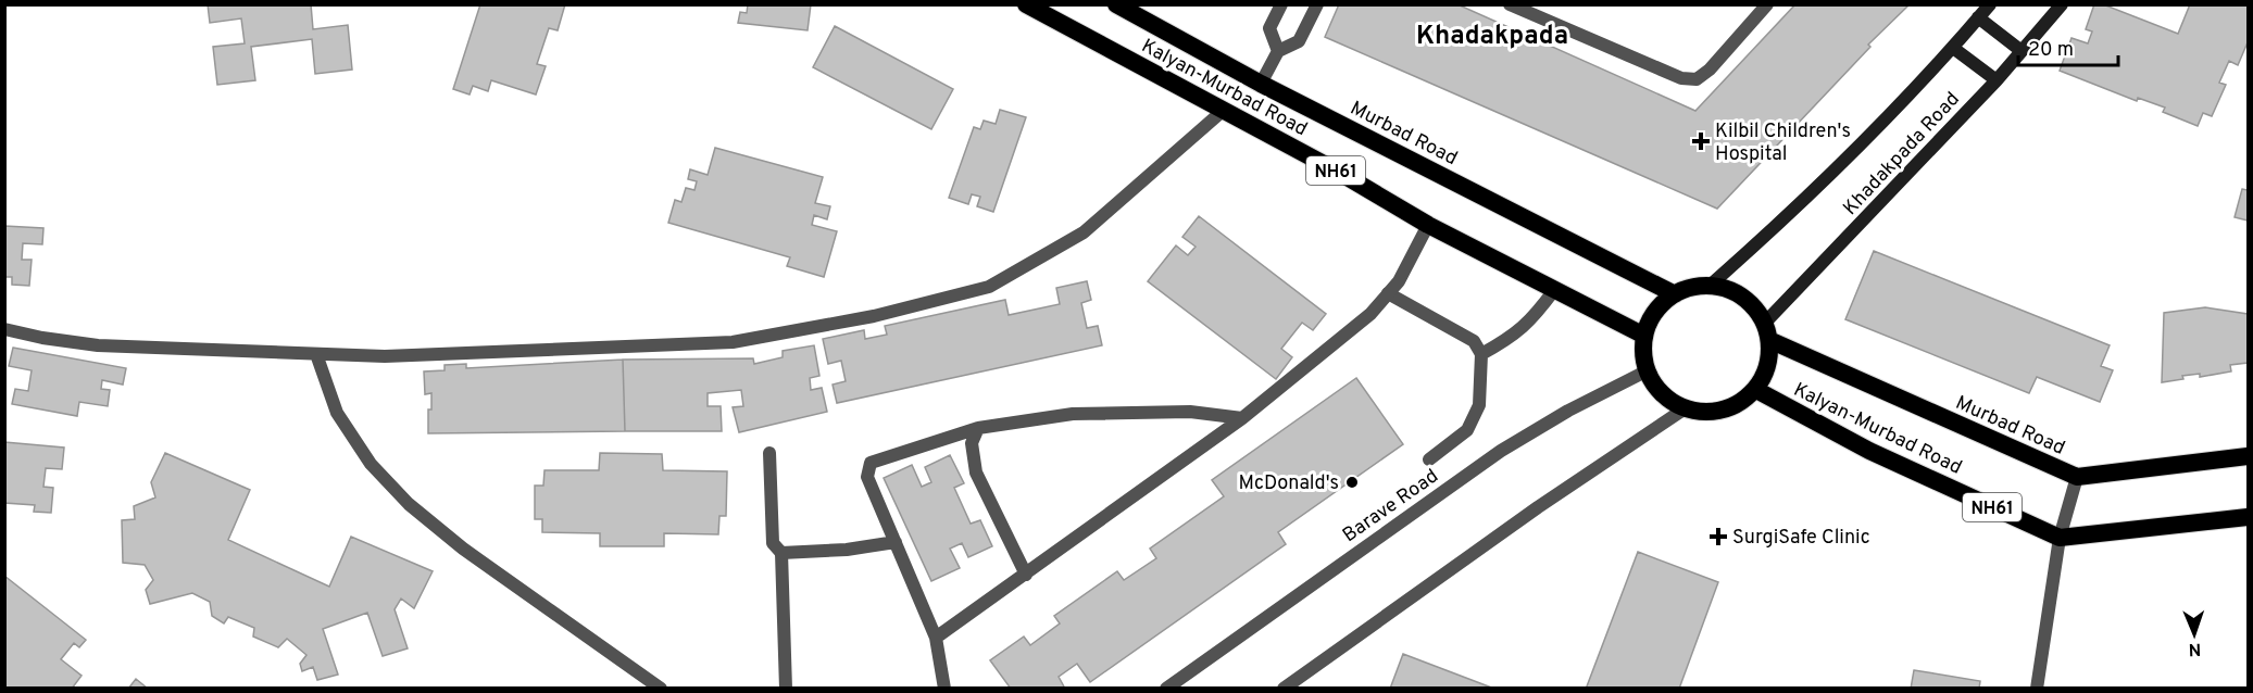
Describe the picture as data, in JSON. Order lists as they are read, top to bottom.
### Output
{
  "streets": {
    "highway": ["Kalyan-Murbad Road", "Murbad Road", "NH61"],
    "main road": ["Khadakpada Road"],
    "street": ["Barave Road"]
  },
  "crossings": [
    ["Kalyan-Murbad Road", "Murbad Road"],
    ["Kalyan-Murbad Road", "Khadakpada Road"],
    ["Kalyan-Murbad Road", "Barave Road"],
    ["Murbad Road", "Khadakpada Road"],
    ["Murbad Road", "Barave Road"],
    ["Khadakpada Road", "Barave Road"]
  ],
  "districts": ["Khadakpada"],
  "places": {
    "health": ["Kilbil Children's Hospital", "SurgiSafe Clinic"],
    "other": ["McDonald's"]
  },
  "scale_bar": "20 m",
  "north": "bottom"
}
